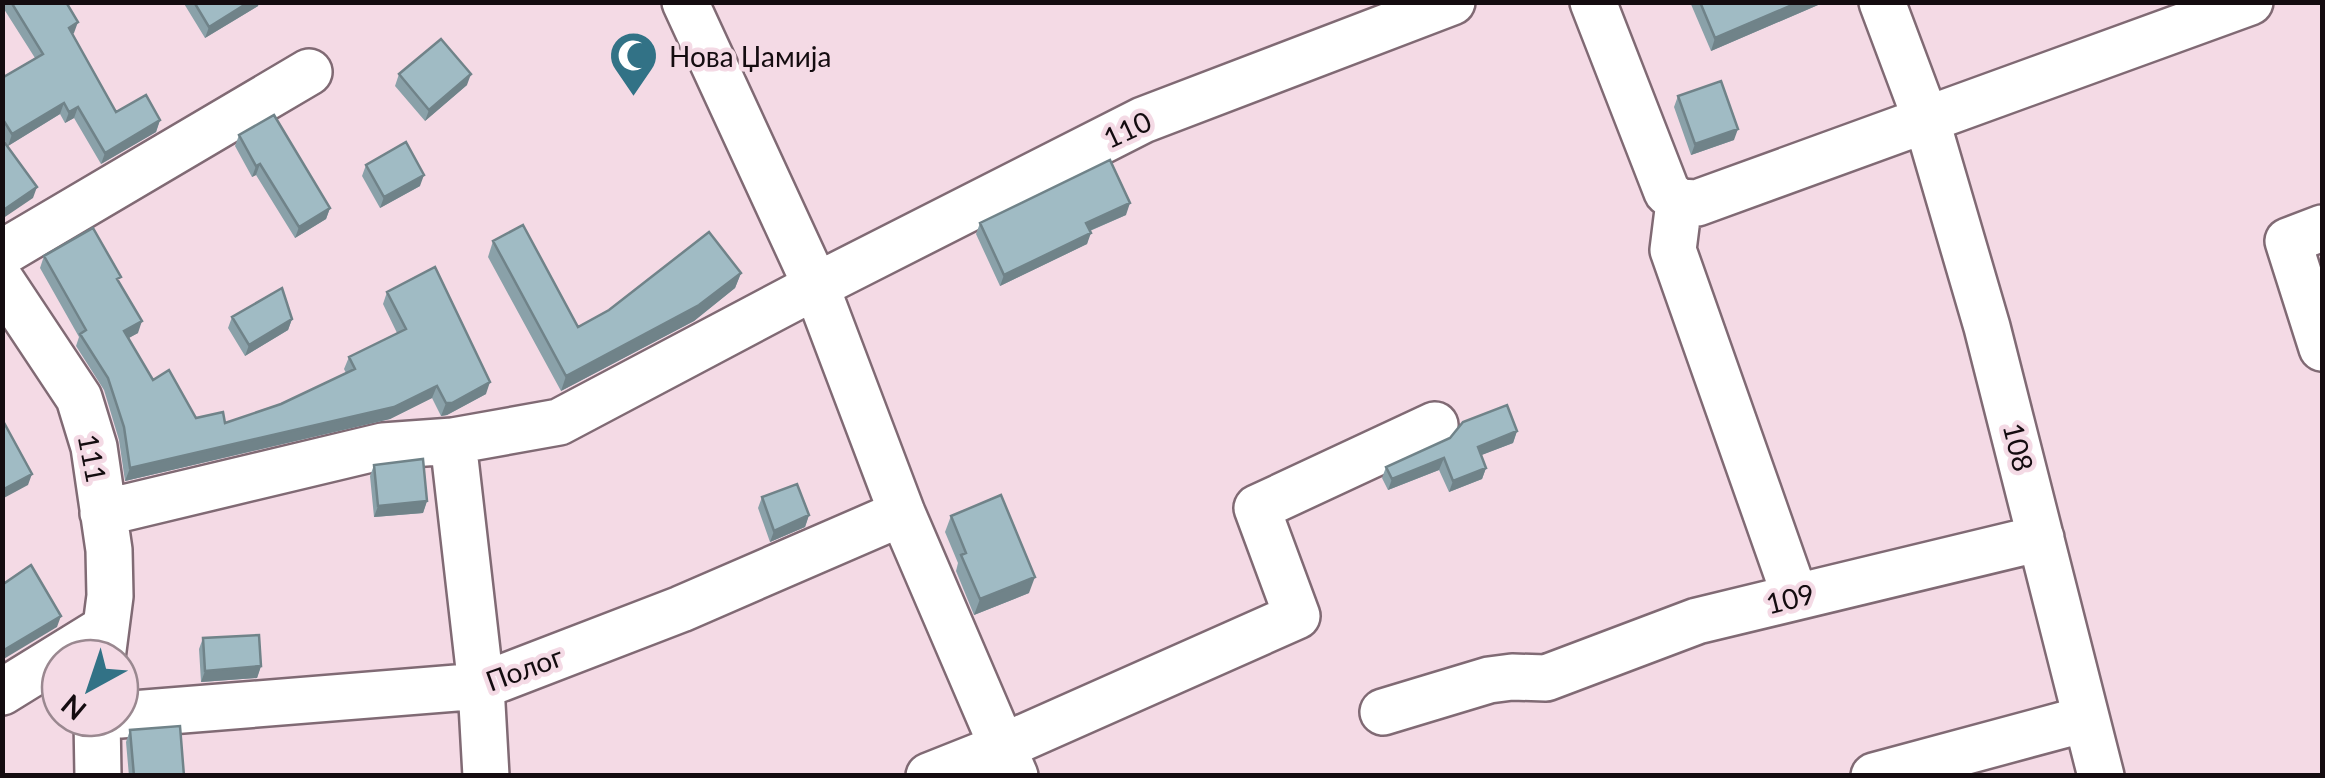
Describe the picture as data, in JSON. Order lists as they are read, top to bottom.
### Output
{
  "streets": {
    "street": [
      "110",
      "108",
      "111",
      "109",
      "Полог"
    ]
  },
  "crossings": [
    ["110", "111"],
    ["108", "109"]
  ],
  "places": {
    "mosque": ["Нова Џамија"]
  },
  "north": "bottom left"
}
